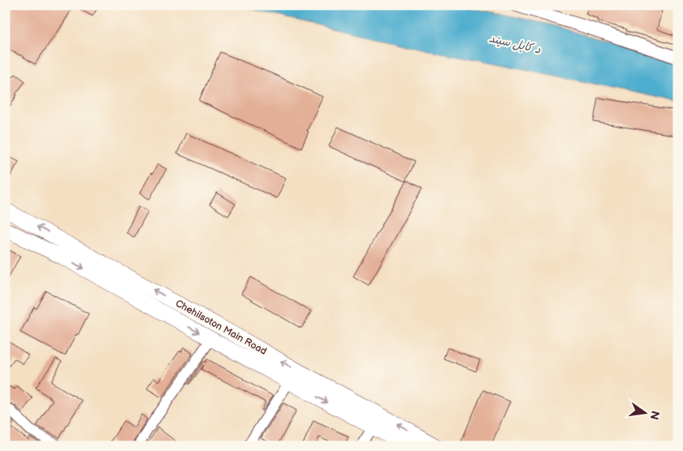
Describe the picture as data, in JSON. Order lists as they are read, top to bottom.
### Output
{
  "streets": {
    "main road": ["Chehilsoton Main Road"]
  },
  "water": ["د کابل سيند"],
  "north": "right"
}
